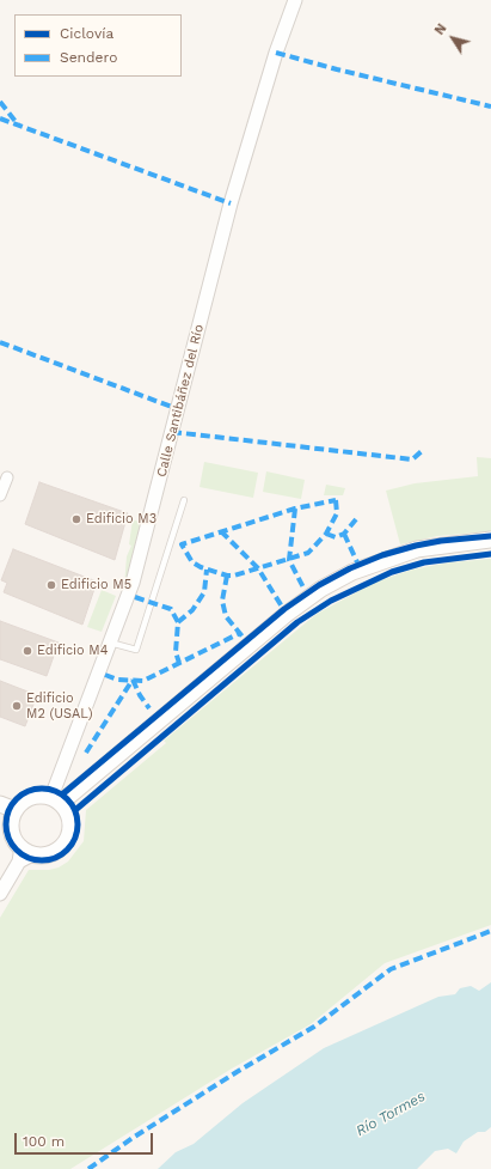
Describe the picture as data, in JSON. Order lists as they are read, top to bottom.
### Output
{
  "streets": {
    "street": ["Calle Santibáñez del Río"]
  },
  "water": ["Río Tormes"],
  "places": [
    "Edificio M3",
    "Edificio M5",
    "Edificio M4",
    "Edificio M2 (USAL)"
  ],
  "legend": ["Ciclovía", "Sendero"],
  "scale_bar": "100 m",
  "north": "top left"
}
